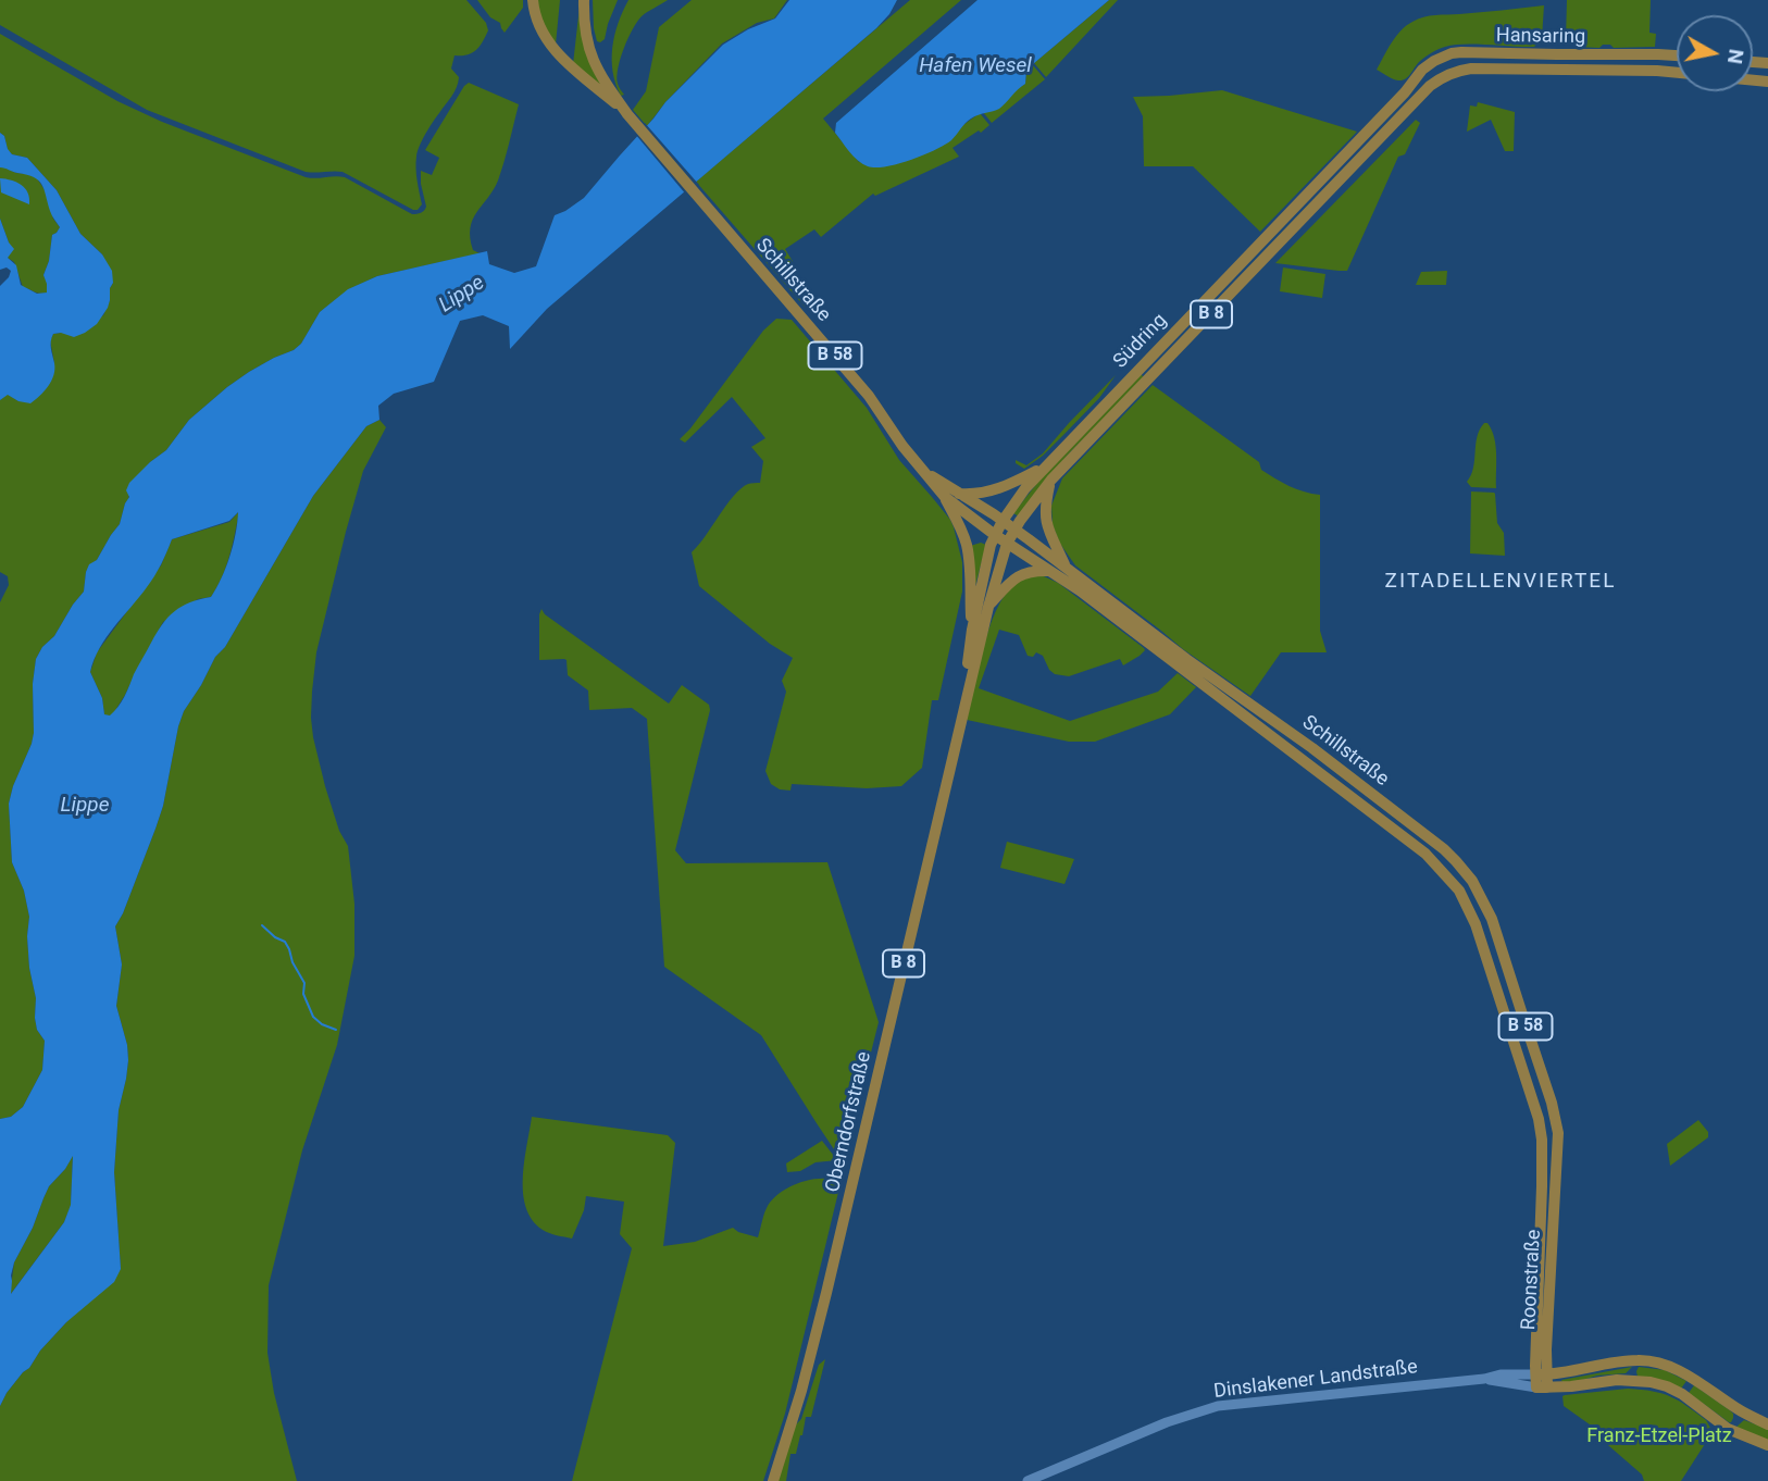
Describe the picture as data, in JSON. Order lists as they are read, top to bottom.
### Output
{
  "streets": {
    "main road": [
      "Hansaring",
      "Schillstraße",
      "B 8",
      "Südring",
      "B 58",
      "Oberndorfstraße",
      "Roonstraße",
      "Dinslakener Landstraße"
    ]
  },
  "crossings": [
    ["Hansaring", "Südring"],
    ["Schillstraße", "B 8"],
    ["Schillstraße", "Südring"],
    ["Schillstraße", "B 58"],
    ["Schillstraße", "Oberndorfstraße"],
    ["Schillstraße", "Roonstraße"],
    ["B 8", "Südring"],
    ["B 8", "Oberndorfstraße"],
    ["B 58", "Roonstraße"],
    ["B 58", "Dinslakener Landstraße"],
    ["Roonstraße", "Dinslakener Landstraße"]
  ],
  "districts": ["ZITADELLENVIERTEL"],
  "water": ["Hafen Wesel", "Lippe"],
  "parks": ["Franz-Etzel-Platz"],
  "north": "right"
}
